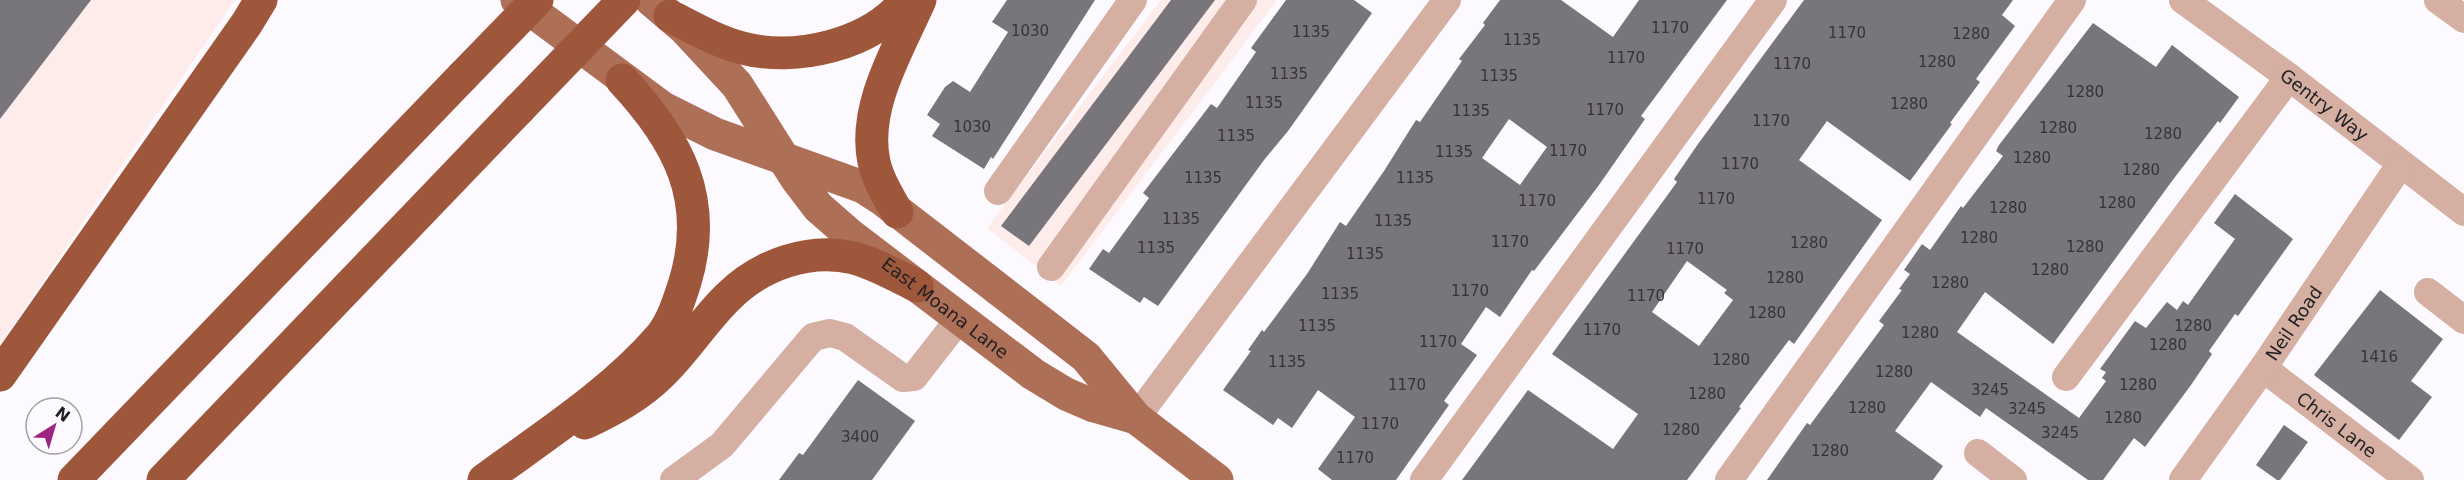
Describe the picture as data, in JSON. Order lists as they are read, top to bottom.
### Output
{
  "streets": {
    "main road": ["East Moana Lane"],
    "street": ["Gentry Way", "Neil Road", "Chris Lane"]
  },
  "crossings": [
    ["Gentry Way", "Neil Road"],
    ["Neil Road", "Chris Lane"]
  ],
  "house_numbers": [
    "1170",
    "1030",
    "1135",
    "1170",
    "1280",
    "1135",
    "1170",
    "1280",
    "1170",
    "1135",
    "1135",
    "1280",
    "1135",
    "1280",
    "1170",
    "1135",
    "1170",
    "1030",
    "1280",
    "1280",
    "1135",
    "1170",
    "1135",
    "1280",
    "1170",
    "1280",
    "1135",
    "1135",
    "1170",
    "1170",
    "1280",
    "1280",
    "1135",
    "1135",
    "1280",
    "1170",
    "1280",
    "1280",
    "1135",
    "1170",
    "1135",
    "1280",
    "1280",
    "1280",
    "1170",
    "1135",
    "1170",
    "1280",
    "1135",
    "1280",
    "1170",
    "1280",
    "1170",
    "1280",
    "1416",
    "1280",
    "1135",
    "1280",
    "1170",
    "1280",
    "3245",
    "1280",
    "1280",
    "3245",
    "1280",
    "1170",
    "1280",
    "3245",
    "3400",
    "1280",
    "1170"
  ],
  "north": "top right"
}
